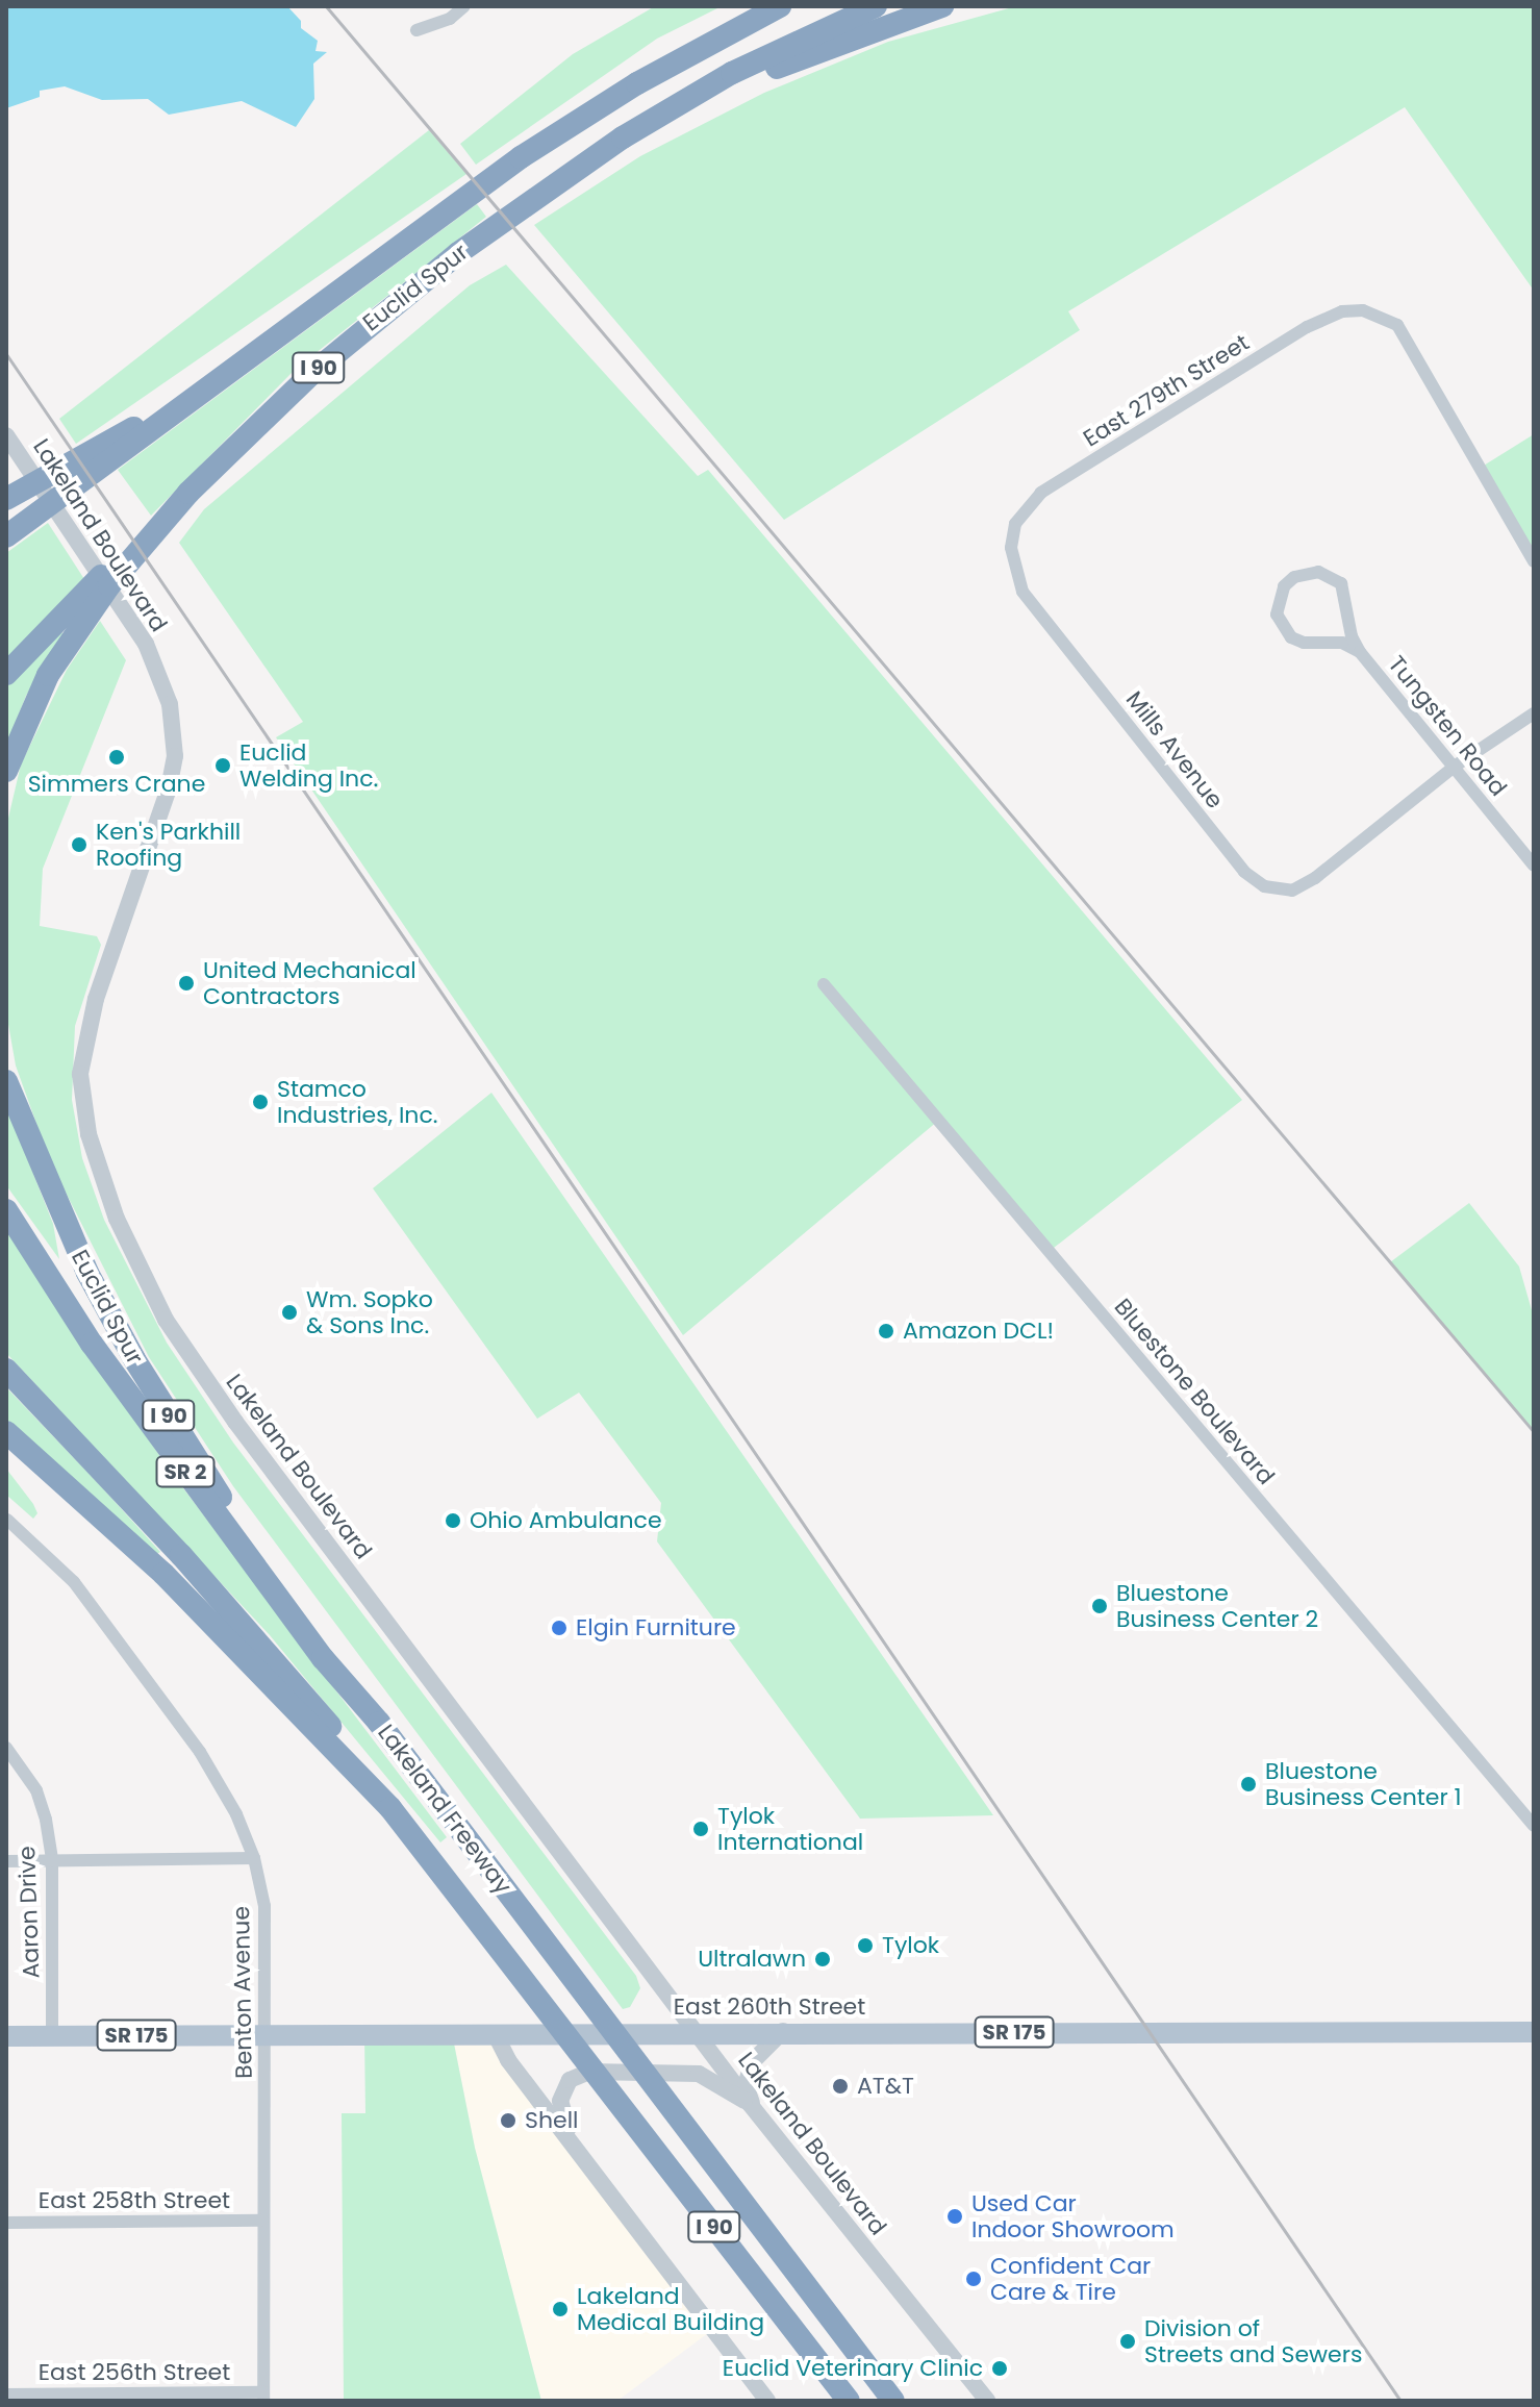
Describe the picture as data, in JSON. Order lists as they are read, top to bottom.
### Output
{
  "streets": {
    "highway": [
      "Euclid Spur",
      "I 90",
      "SR 2",
      "Lakeland Freeway"
    ],
    "main road": ["East 260th Street", "SR 175"],
    "street": [
      "East 279th Street",
      "Lakeland Boulevard",
      "Tungsten Road",
      "Mills Avenue",
      "Bluestone Boulevard",
      "Aaron Drive",
      "Benton Avenue",
      "East 258th Street",
      "East 256th Street"
    ]
  },
  "crossings": [
    ["Euclid Spur", "I 90"],
    ["Euclid Spur", "Lakeland Freeway"],
    ["I 90", "Lakeland Freeway"],
    ["East 279th Street", "Mills Avenue"],
    ["Lakeland Boulevard", "East 260th Street"],
    ["Tungsten Road", "Mills Avenue"],
    ["Aaron Drive", "East 260th Street"],
    ["Benton Avenue", "East 260th Street"],
    ["Benton Avenue", "East 258th Street"],
    ["Benton Avenue", "East 256th Street"]
  ],
  "places": [
    "Simmers Crane",
    "Euclid Welding Inc.",
    "Ken's Parkhill Roofing",
    "United Mechanical Contractors",
    "Stamco Industries, Inc.",
    "Wm. Sopko & Sons Inc.",
    "Amazon DCL!",
    "Ohio Ambulance",
    "Bluestone Business Center 2",
    "Elgin Furniture",
    "Bluestone Business Center 1",
    "Tylok International",
    "Tylok",
    "Ultralawn",
    "AT&T",
    "Shell",
    "Used Car Indoor Showroom",
    "Confident Car Care & Tire",
    "Lakeland Medical Building",
    "Division of Streets and Sewers",
    "Euclid Veterinary Clinic"
  ]
}
